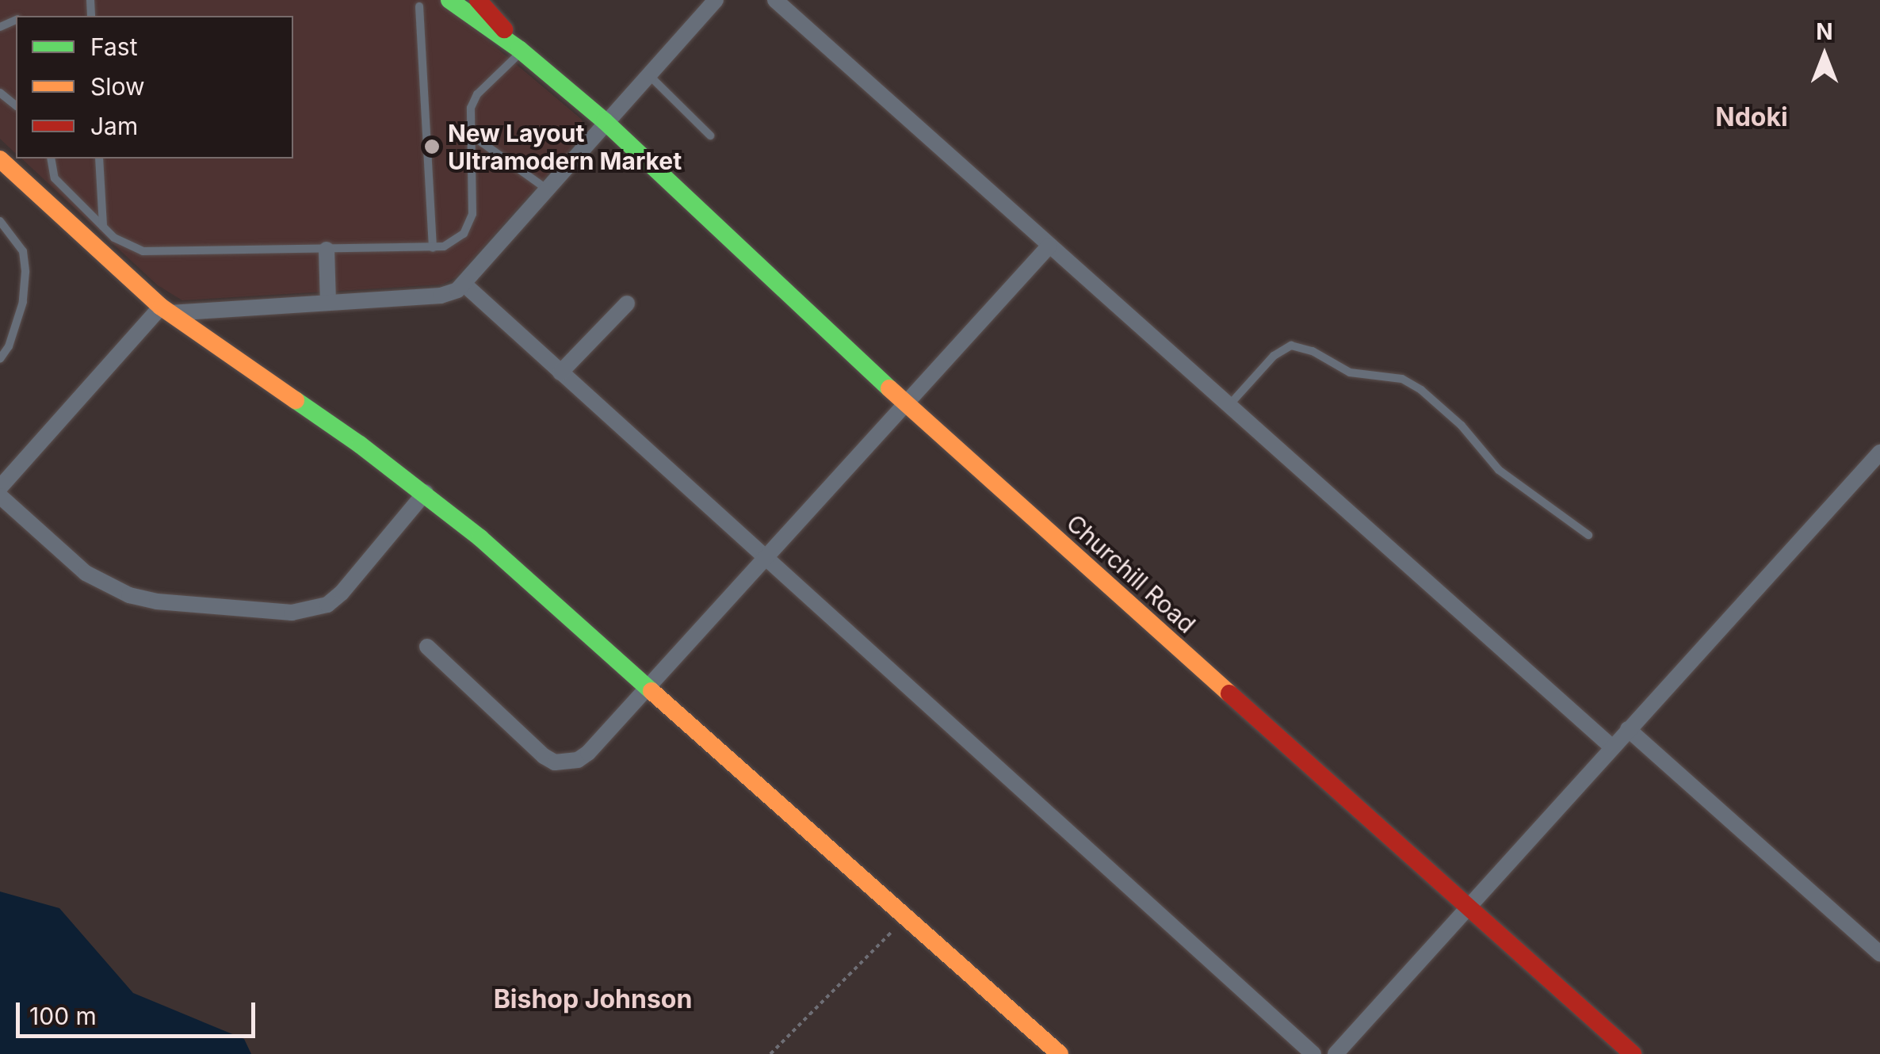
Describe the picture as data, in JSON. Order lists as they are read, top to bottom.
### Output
{
  "streets": {
    "street": ["Churchill Road"]
  },
  "districts": ["Ndoki", "Bishop Johnson"],
  "places": ["New Layout Ultramodern Market"],
  "legend": ["Fast", "Slow", "Jam"],
  "scale_bar": "100 m",
  "north": "top"
}
